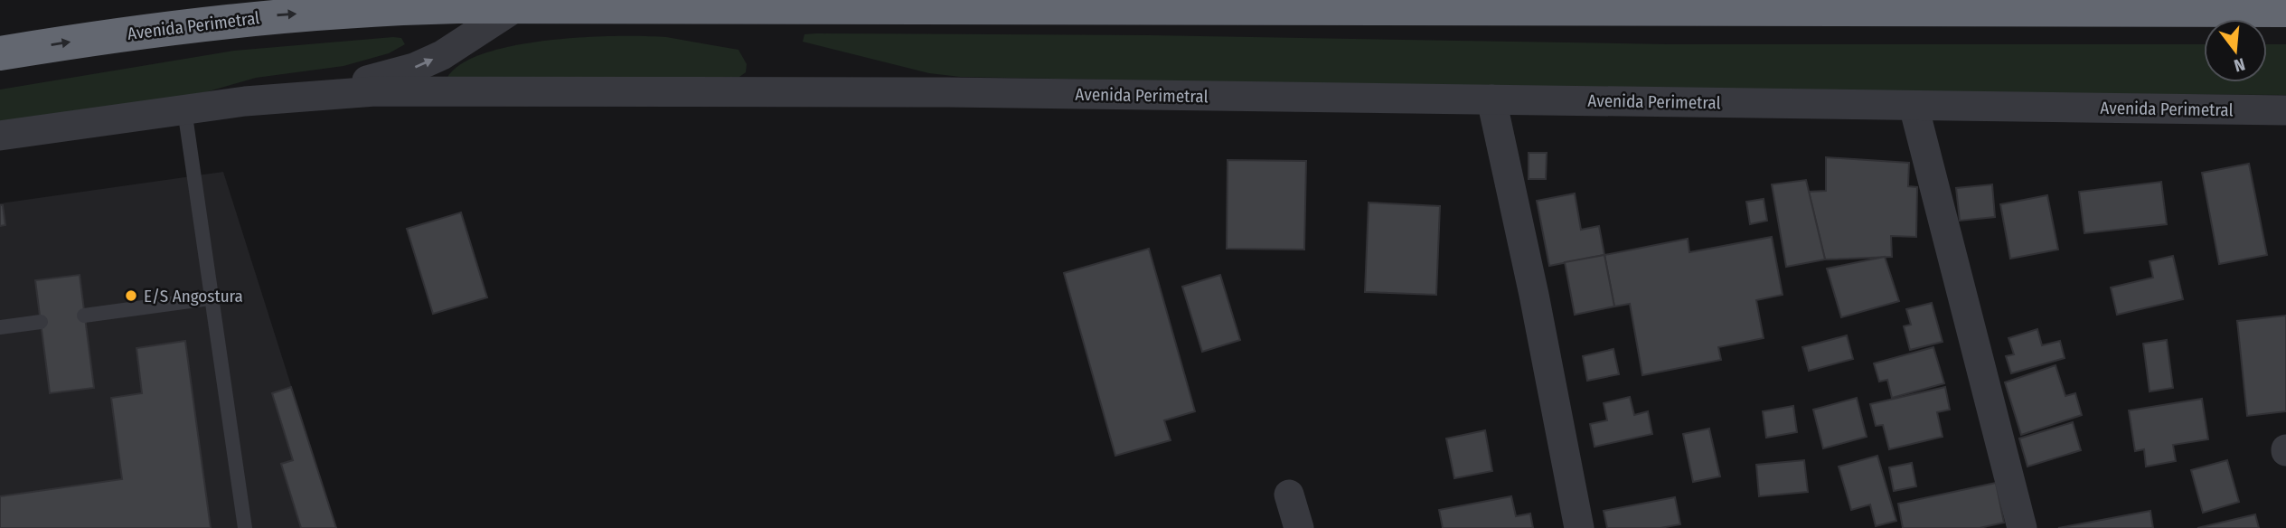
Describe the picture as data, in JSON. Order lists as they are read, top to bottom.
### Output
{
  "streets": {
    "highway": ["Avenida Perimetral"]
  },
  "places": ["E/S Angostura"],
  "north": "bottom"
}
